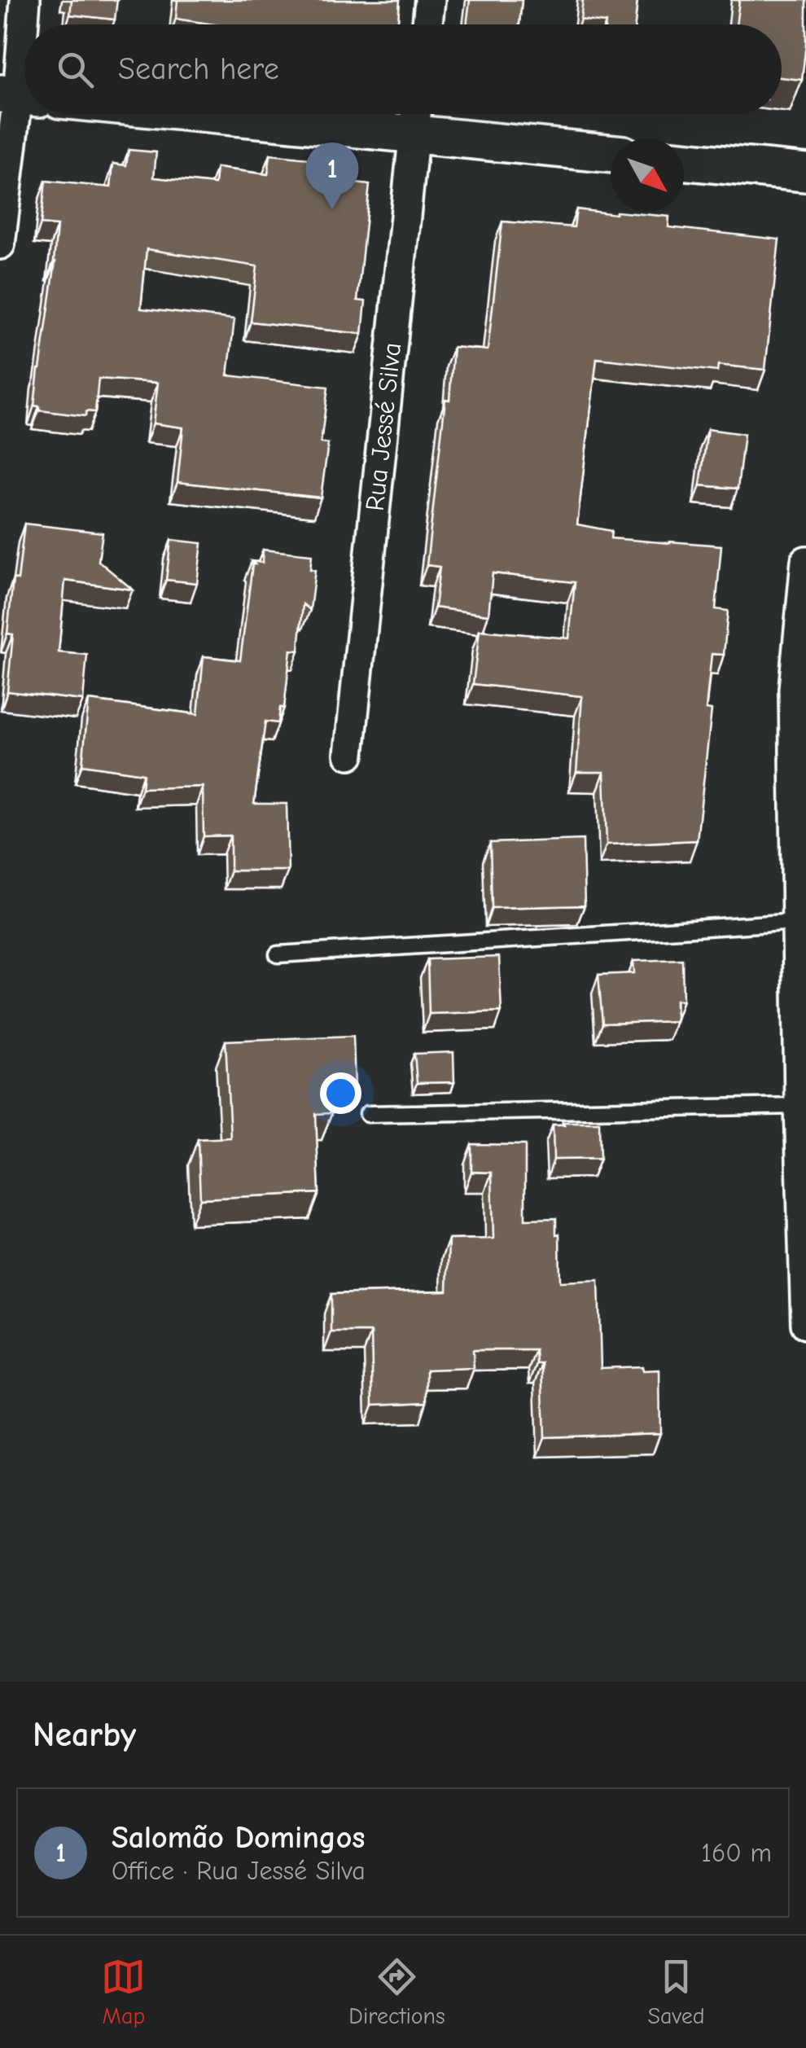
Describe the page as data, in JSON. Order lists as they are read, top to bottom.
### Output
{
  "streets": {
    "street": ["Rua Jessé Silva"]
  },
  "north": "bottom right",
  "page": {
    "search": "Search here",
    "pins": "1",
    "heading": "Nearby",
    "list": [
      {
        "mark": "1",
        "name": "Salomão Domingos",
        "note": "Office · Rua Jessé Silva",
        "value": "160 m"
      }
    ],
    "nav": ["Map", "Directions", "Saved"]
  }
}
